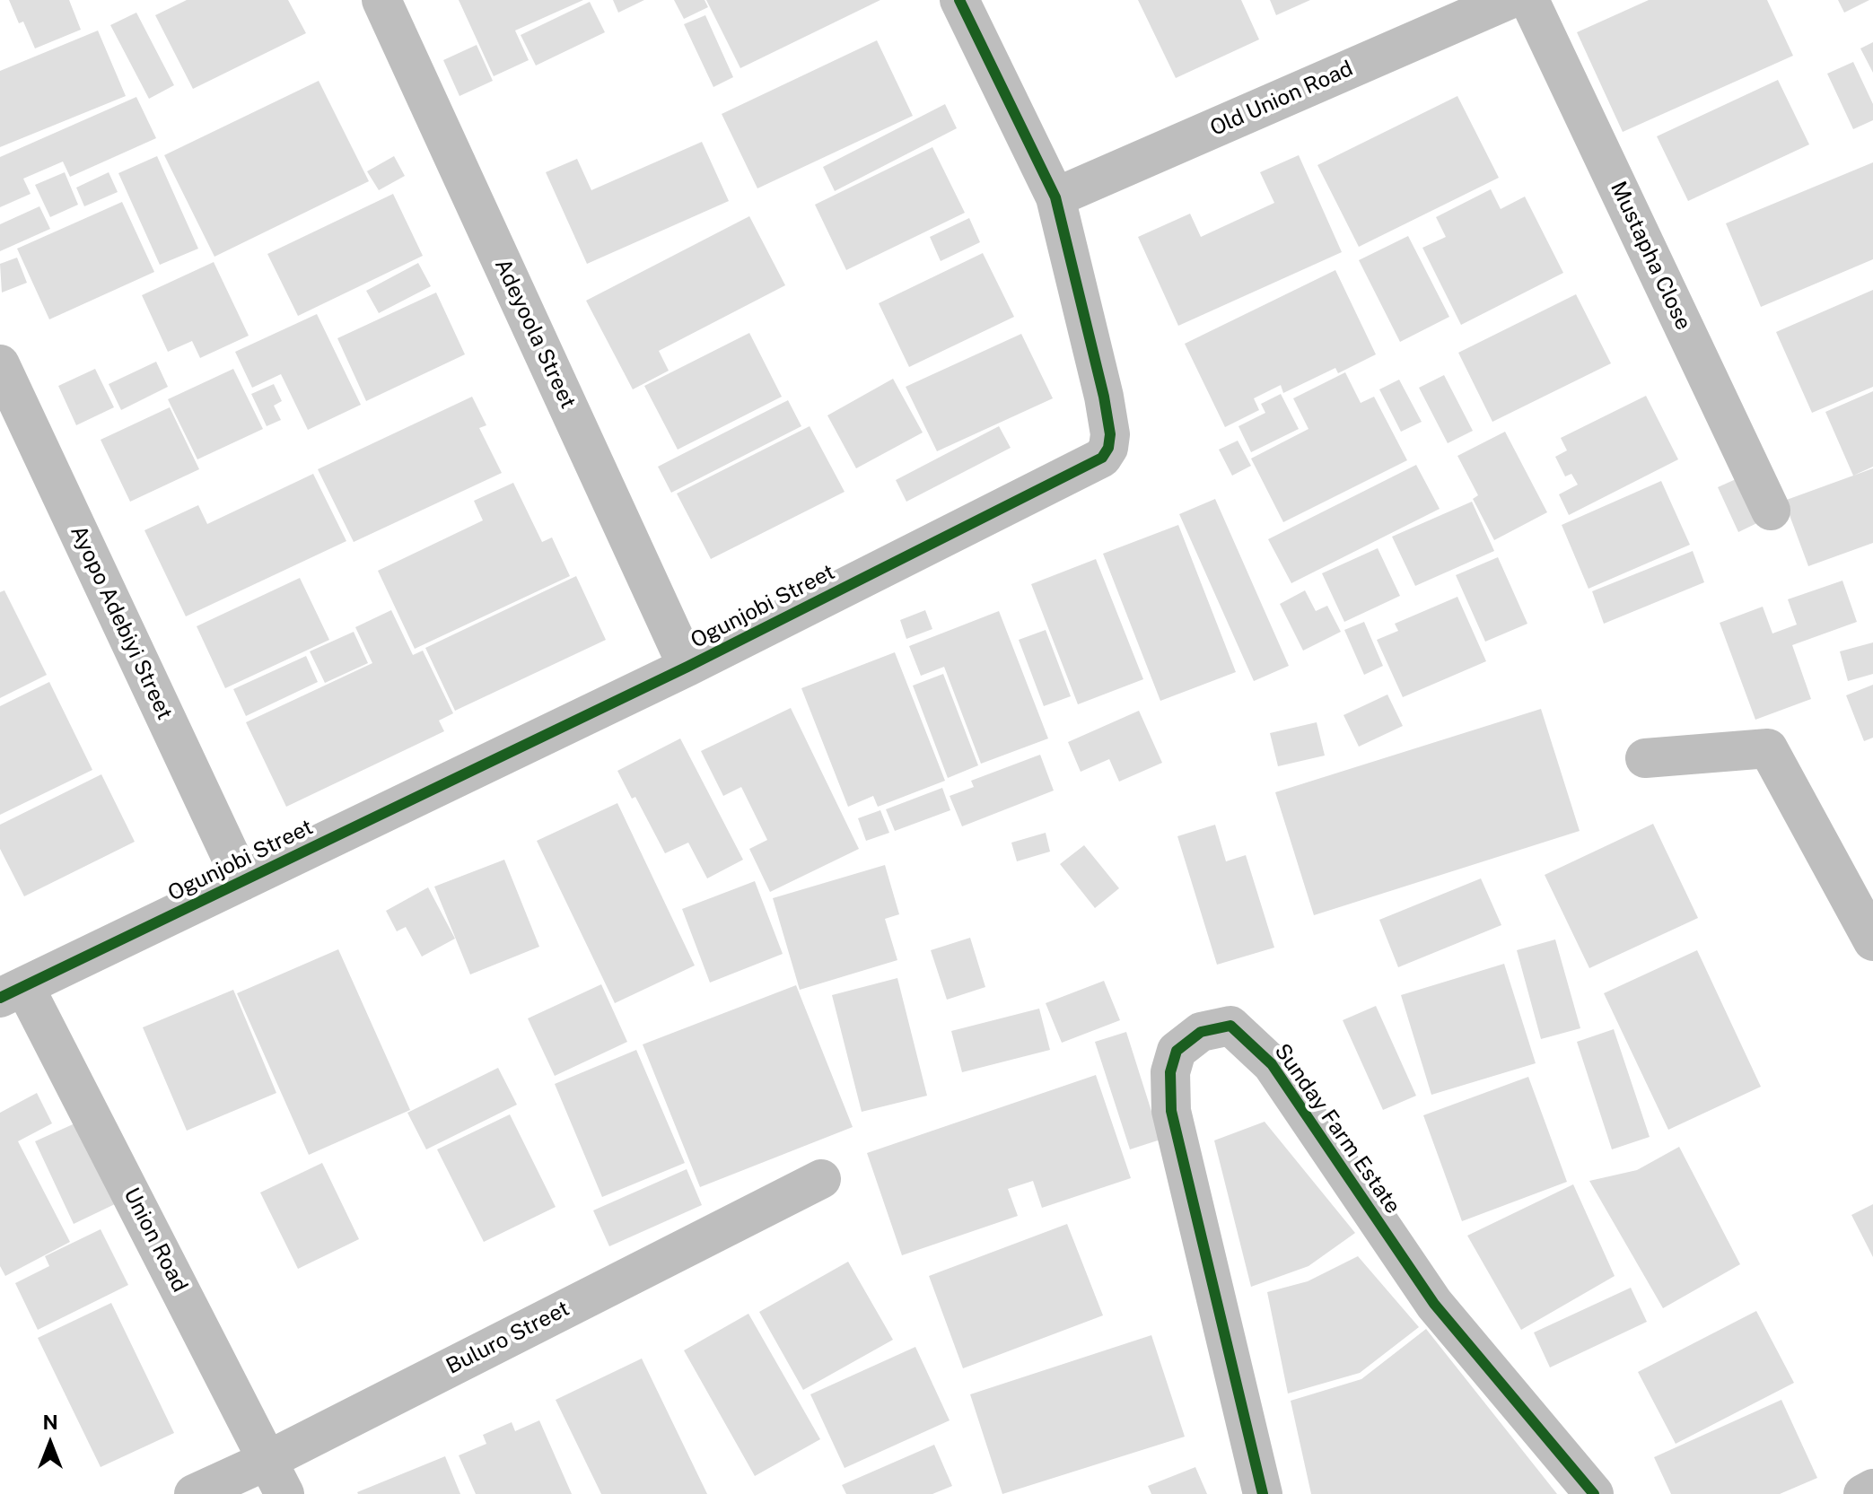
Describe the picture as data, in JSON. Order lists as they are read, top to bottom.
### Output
{
  "streets": {
    "street": [
      "Old Union Road",
      "Mustapha Close",
      "Adeyoola Street",
      "Ogunjobi Street",
      "Ayopo Adebiyi Street",
      "Sunday Farm Estate",
      "Union Road",
      "Buluro Street"
    ]
  },
  "crossings": [
    ["Old Union Road", "Ogunjobi Street"],
    ["Adeyoola Street", "Ogunjobi Street"],
    ["Ogunjobi Street", "Ayopo Adebiyi Street"],
    ["Ogunjobi Street", "Union Road"],
    ["Union Road", "Buluro Street"]
  ],
  "north": "top"
}
